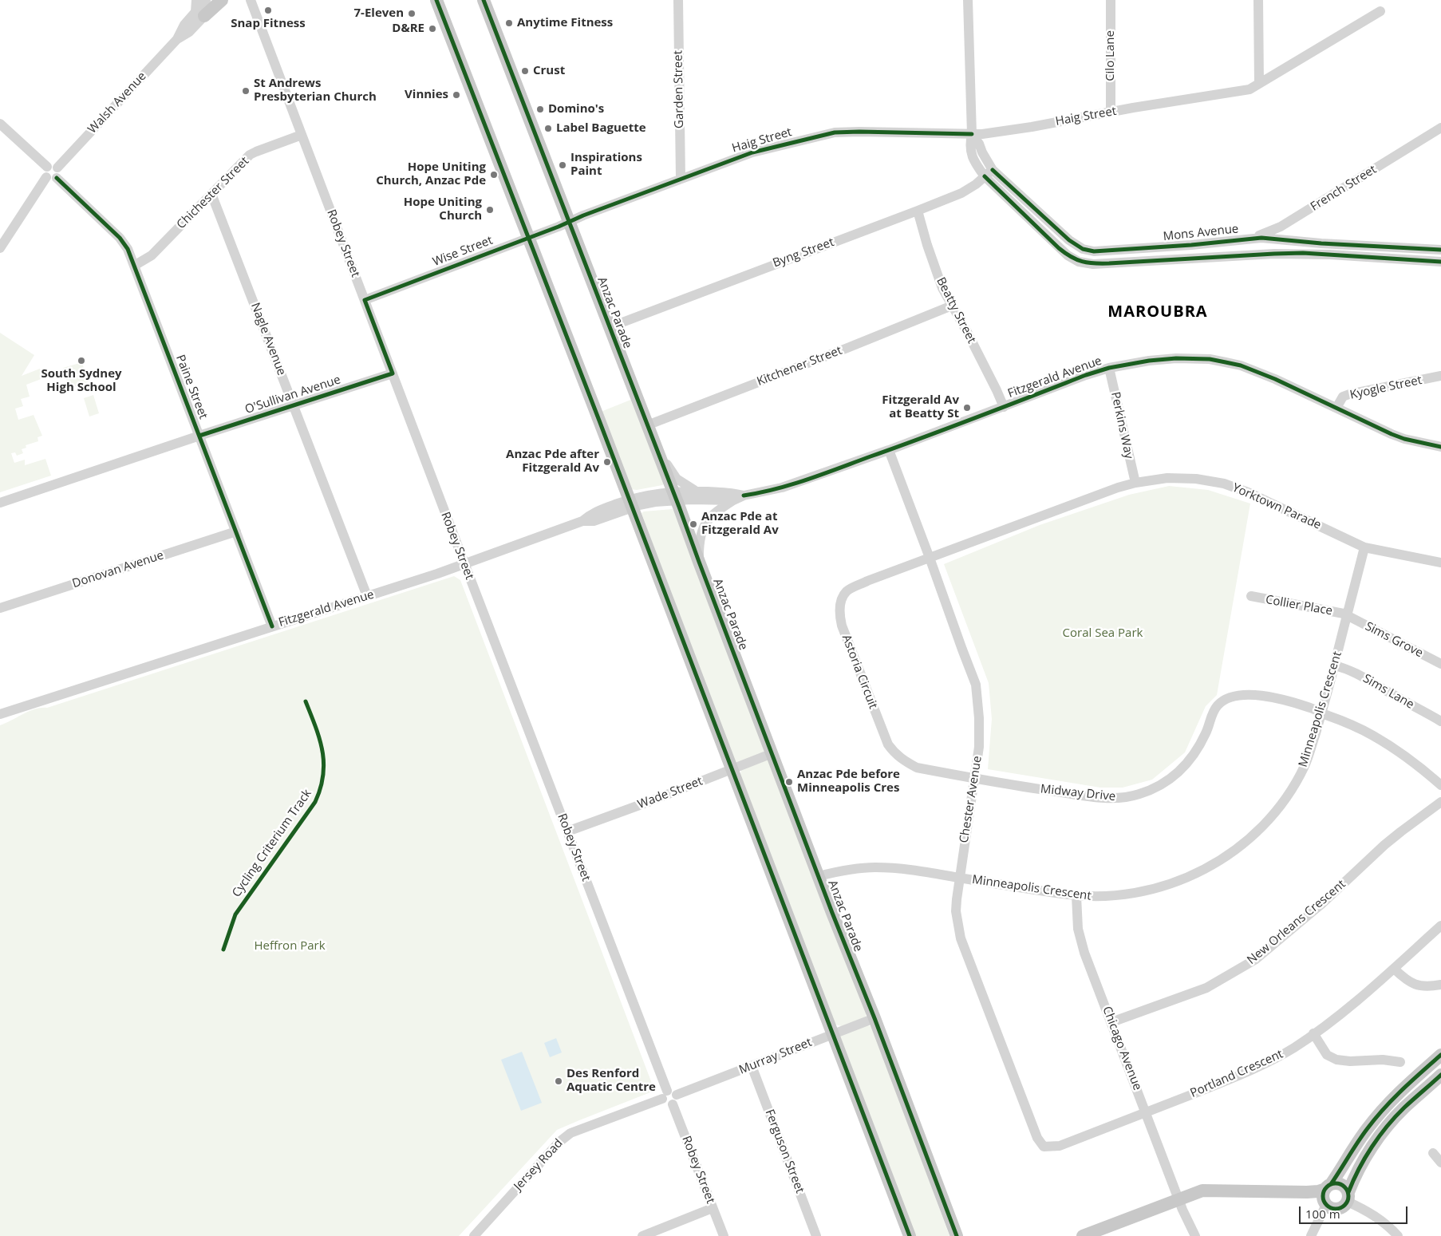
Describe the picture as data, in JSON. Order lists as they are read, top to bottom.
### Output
{
  "streets": {
    "main road": ["Anzac Parade"],
    "street": [
      "Cilo Lane",
      "Garden Street",
      "Walsh Avenue",
      "Haig Street",
      "French Street",
      "Chichester Street",
      "Mons Avenue",
      "Robey Street",
      "Wise Street",
      "Byng Street",
      "Beatty Street",
      "Nagle Avenue",
      "Kitchener Street",
      "Fitzgerald Avenue",
      "Paine Street",
      "Kyogle Street",
      "O'Sullivan Avenue",
      "Perkins Way",
      "Yorktown Parade",
      "Donovan Avenue",
      "Collier Place",
      "Sims Grove",
      "Astoria Circuit",
      "Sims Lane",
      "Minneapolis Crescent",
      "Wade Street",
      "Midway Drive",
      "Chester Avenue",
      "New Orleans Crescent",
      "Chicago Avenue",
      "Murray Street",
      "Portland Crescent",
      "Ferguson Street",
      "Jersey Road"
    ],
    "cycle path": ["Cycling Criterium Track"]
  },
  "crossings": [
    ["Cilo Lane", "Haig Street"],
    ["Garden Street", "Haig Street"],
    ["Haig Street", "Mons Avenue"],
    ["Haig Street", "Wise Street"],
    ["Haig Street", "Anzac Parade"],
    ["French Street", "Mons Avenue"],
    ["Chichester Street", "Robey Street"],
    ["Chichester Street", "Nagle Avenue"],
    ["Chichester Street", "Paine Street"],
    ["Mons Avenue", "Byng Street"],
    ["Robey Street", "Wise Street"],
    ["Robey Street", "Fitzgerald Avenue"],
    ["Robey Street", "O'Sullivan Avenue"],
    ["Robey Street", "Wade Street"],
    ["Robey Street", "Murray Street"],
    ["Robey Street", "Jersey Road"],
    ["Wise Street", "Anzac Parade"],
    ["Byng Street", "Beatty Street"],
    ["Byng Street", "Anzac Parade"],
    ["Beatty Street", "Kitchener Street"],
    ["Beatty Street", "Fitzgerald Avenue"],
    ["Anzac Parade", "Kitchener Street"],
    ["Anzac Parade", "Fitzgerald Avenue"],
    ["Anzac Parade", "Minneapolis Crescent"],
    ["Anzac Parade", "Wade Street"],
    ["Anzac Parade", "Murray Street"],
    ["Nagle Avenue", "Fitzgerald Avenue"],
    ["Nagle Avenue", "O'Sullivan Avenue"],
    ["Fitzgerald Avenue", "Paine Street"],
    ["Fitzgerald Avenue", "Kyogle Street"],
    ["Fitzgerald Avenue", "Perkins Way"],
    ["Fitzgerald Avenue", "Chester Avenue"],
    ["Paine Street", "O'Sullivan Avenue"],
    ["Paine Street", "Donovan Avenue"],
    ["Perkins Way", "Yorktown Parade"],
    ["Yorktown Parade", "Astoria Circuit"],
    ["Yorktown Parade", "Minneapolis Crescent"],
    ["Yorktown Parade", "Chester Avenue"],
    ["Collier Place", "Sims Grove"],
    ["Collier Place", "Minneapolis Crescent"],
    ["Sims Grove", "Minneapolis Crescent"],
    ["Astoria Circuit", "Midway Drive"],
    ["Astoria Circuit", "Chester Avenue"],
    ["Sims Lane", "Minneapolis Crescent"],
    ["Minneapolis Crescent", "Midway Drive"],
    ["Minneapolis Crescent", "Chester Avenue"],
    ["Minneapolis Crescent", "Chicago Avenue"],
    ["Midway Drive", "Chester Avenue"],
    ["Chester Avenue", "Portland Crescent"],
    ["New Orleans Crescent", "Chicago Avenue"],
    ["Chicago Avenue", "Portland Crescent"],
    ["Murray Street", "Ferguson Street"],
    ["Murray Street", "Jersey Road"]
  ],
  "districts": ["MAROUBRA"],
  "parks": ["Coral Sea Park", "Heffron Park"],
  "places": [
    "Snap Fitness",
    "7-Eleven",
    "Anytime Fitness",
    "D&RE",
    "Crust",
    "St Andrews Presbyterian Church",
    "Vinnies",
    "Domino's",
    "Label Baguette",
    "Inspirations Paint",
    "Hope Uniting Church, Anzac Pde",
    "Hope Uniting Church",
    "South Sydney High School",
    "Fitzgerald Av at Beatty St",
    "Anzac Pde after Fitzgerald Av",
    "Anzac Pde at Fitzgerald Av",
    "Anzac Pde before Minneapolis Cres",
    "Des Renford Aquatic Centre"
  ],
  "scale_bar": "100 m"
}
